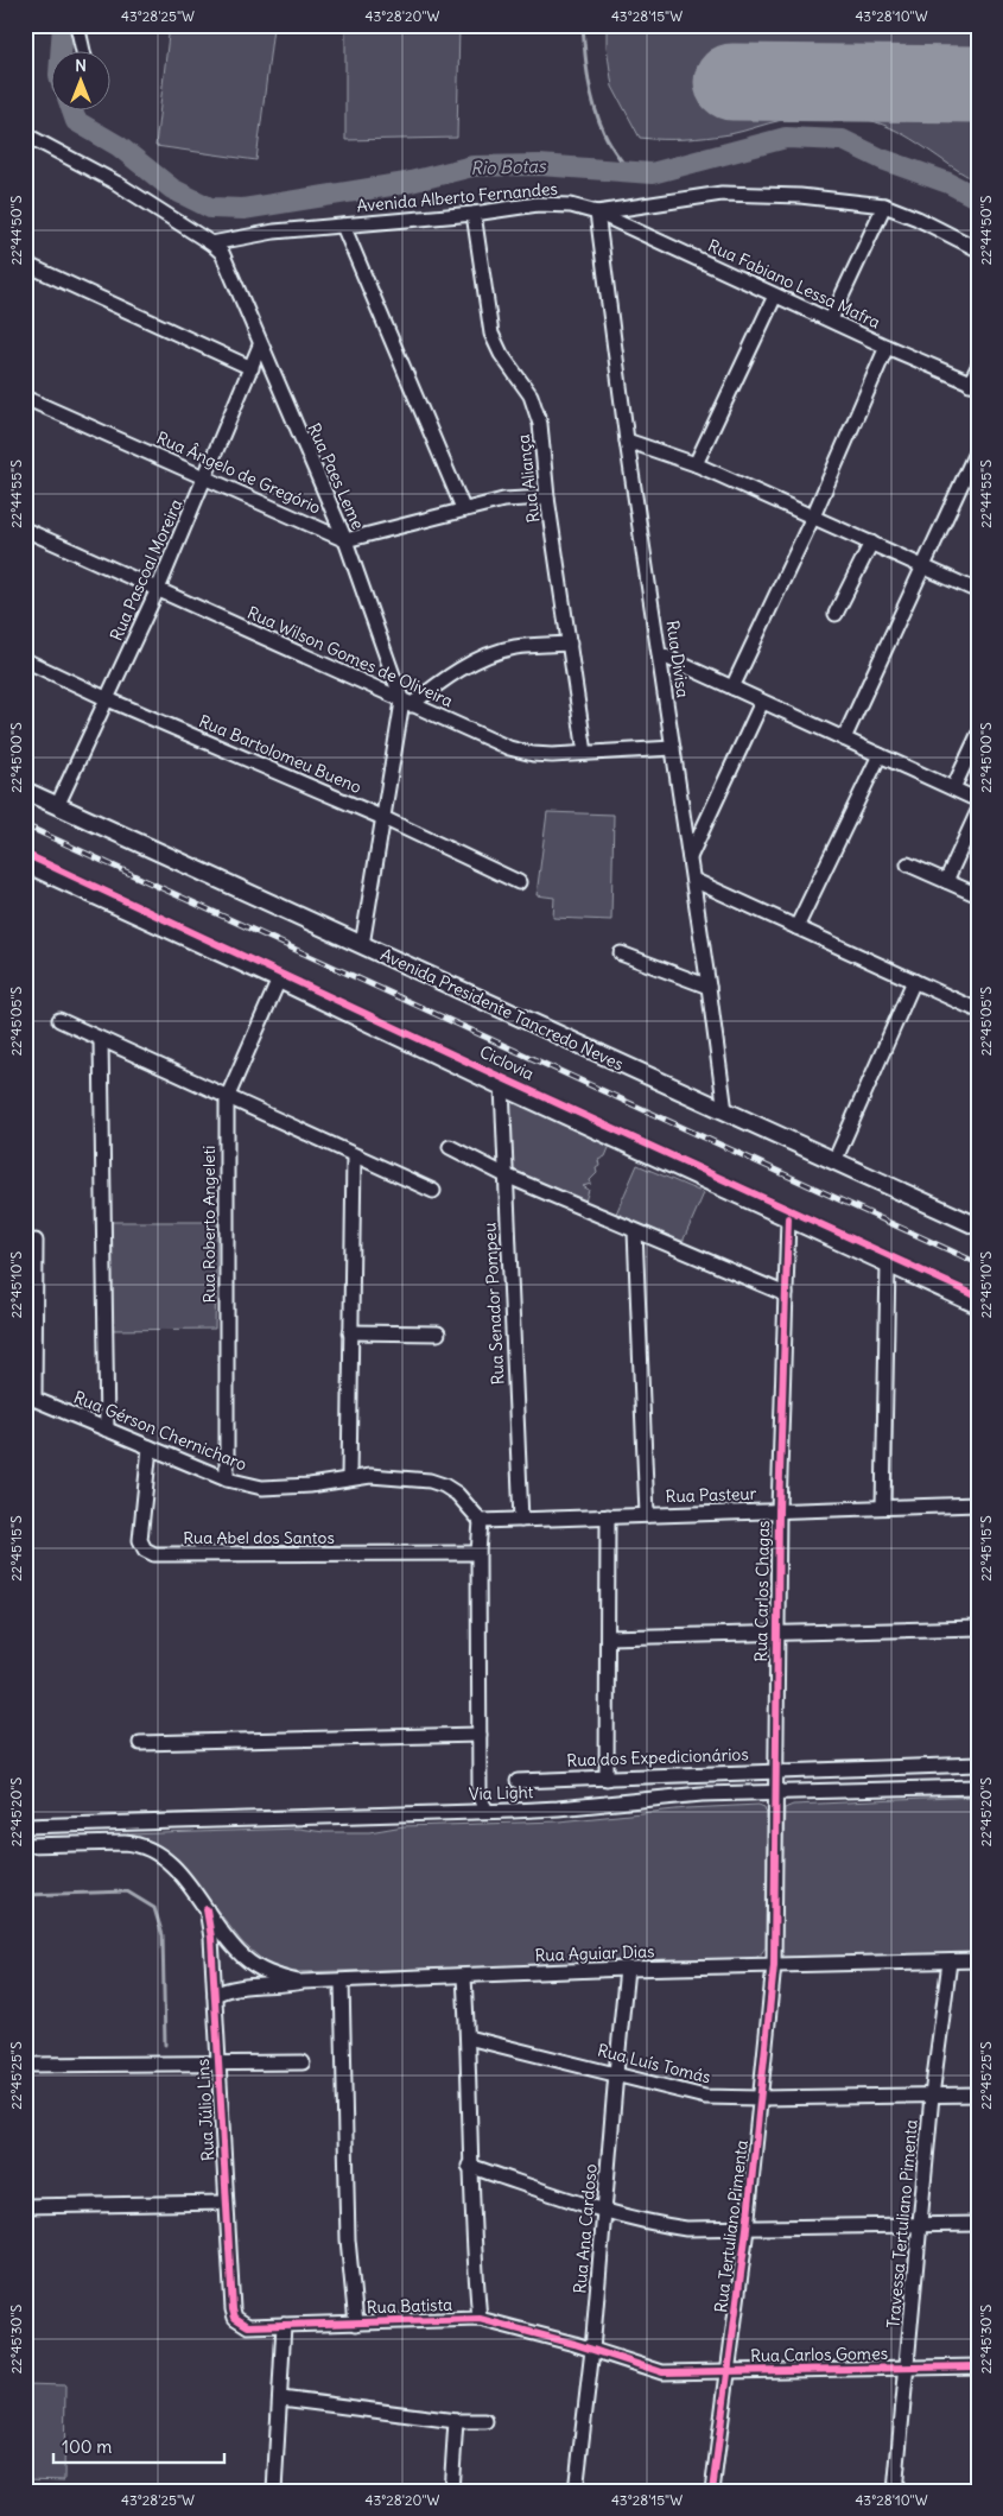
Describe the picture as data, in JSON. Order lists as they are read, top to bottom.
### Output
{
  "streets": {
    "main road": ["Avenida Presidente Tancredo Neves"],
    "street": [
      "Avenida Alberto Fernandes",
      "Rua Fabiano Lessa Mafra",
      "Rua Ângelo de Gregório",
      "Rua Paes Leme",
      "Rua Aliança",
      "Rua Pascoal Moreira",
      "Rua Wilson Gomes de Oliveira",
      "Rua Divisa",
      "Rua Bartolomeu Bueno",
      "Rua Roberto Angeleti",
      "Rua Senador Pompeu",
      "Rua Gérson Chernicharo",
      "Rua Pasteur",
      "Rua Abel dos Santos",
      "Rua Carlos Chagas",
      "Rua dos Expedicionários",
      "Via Light",
      "Rua Aguiar Dias",
      "Rua Luís Tomás",
      "Rua Júlio Lins",
      "Travessa Tertuliano Pimenta",
      "Rua Tertuliano Pimenta",
      "Rua Ana Cardoso",
      "Rua Batista",
      "Rua Carlos Gomes"
    ],
    "cycle path": ["Ciclovia"]
  },
  "crossings": [
    ["Avenida Alberto Fernandes", "Rua Fabiano Lessa Mafra"],
    ["Avenida Alberto Fernandes", "Rua Paes Leme"],
    ["Avenida Alberto Fernandes", "Rua Aliança"],
    ["Avenida Alberto Fernandes", "Rua Divisa"],
    ["Rua Fabiano Lessa Mafra", "Rua Divisa"],
    ["Rua Ângelo de Gregório", "Rua Paes Leme"],
    ["Rua Ângelo de Gregório", "Rua Pascoal Moreira"],
    ["Rua Paes Leme", "Rua Pascoal Moreira"],
    ["Rua Paes Leme", "Rua Wilson Gomes de Oliveira"],
    ["Rua Paes Leme", "Rua Bartolomeu Bueno"],
    ["Rua Paes Leme", "Avenida Presidente Tancredo Neves"],
    ["Rua Aliança", "Rua Wilson Gomes de Oliveira"],
    ["Rua Pascoal Moreira", "Rua Wilson Gomes de Oliveira"],
    ["Rua Pascoal Moreira", "Rua Bartolomeu Bueno"],
    ["Rua Pascoal Moreira", "Avenida Presidente Tancredo Neves"],
    ["Rua Wilson Gomes de Oliveira", "Rua Divisa"],
    ["Rua Divisa", "Avenida Presidente Tancredo Neves"],
    ["Rua Roberto Angeleti", "Rua Gérson Chernicharo"],
    ["Rua Senador Pompeu", "Rua Pasteur"],
    ["Rua Gérson Chernicharo", "Rua Pasteur"],
    ["Rua Gérson Chernicharo", "Rua Abel dos Santos"],
    ["Rua Pasteur", "Rua Carlos Chagas"],
    ["Rua Carlos Chagas", "Rua dos Expedicionários"],
    ["Rua Carlos Chagas", "Via Light"],
    ["Rua Carlos Chagas", "Rua Aguiar Dias"],
    ["Rua Carlos Chagas", "Rua Tertuliano Pimenta"],
    ["Rua Aguiar Dias", "Rua Júlio Lins"],
    ["Rua Aguiar Dias", "Travessa Tertuliano Pimenta"],
    ["Rua Aguiar Dias", "Rua Tertuliano Pimenta"],
    ["Rua Aguiar Dias", "Rua Ana Cardoso"],
    ["Rua Luís Tomás", "Travessa Tertuliano Pimenta"],
    ["Rua Luís Tomás", "Rua Tertuliano Pimenta"],
    ["Rua Luís Tomás", "Rua Ana Cardoso"],
    ["Rua Júlio Lins", "Rua Batista"],
    ["Travessa Tertuliano Pimenta", "Rua Carlos Gomes"],
    ["Rua Tertuliano Pimenta", "Rua Carlos Gomes"],
    ["Rua Ana Cardoso", "Rua Batista"],
    ["Rua Ana Cardoso", "Rua Carlos Gomes"],
    ["Rua Batista", "Rua Carlos Gomes"]
  ],
  "water": ["Rio Botas"],
  "scale_bar": "100 m",
  "north": "top",
  "coordinates": [
    "43°28'25\"W",
    "43°28'20\"W",
    "43°28'15\"W",
    "43°28'10\"W",
    "22°44'50\"S",
    "22°44'55\"S",
    "22°45'00\"S",
    "22°45'05\"S",
    "22°45'10\"S",
    "22°45'15\"S",
    "22°45'20\"S",
    "22°45'25\"S",
    "22°45'30\"S"
  ]
}
